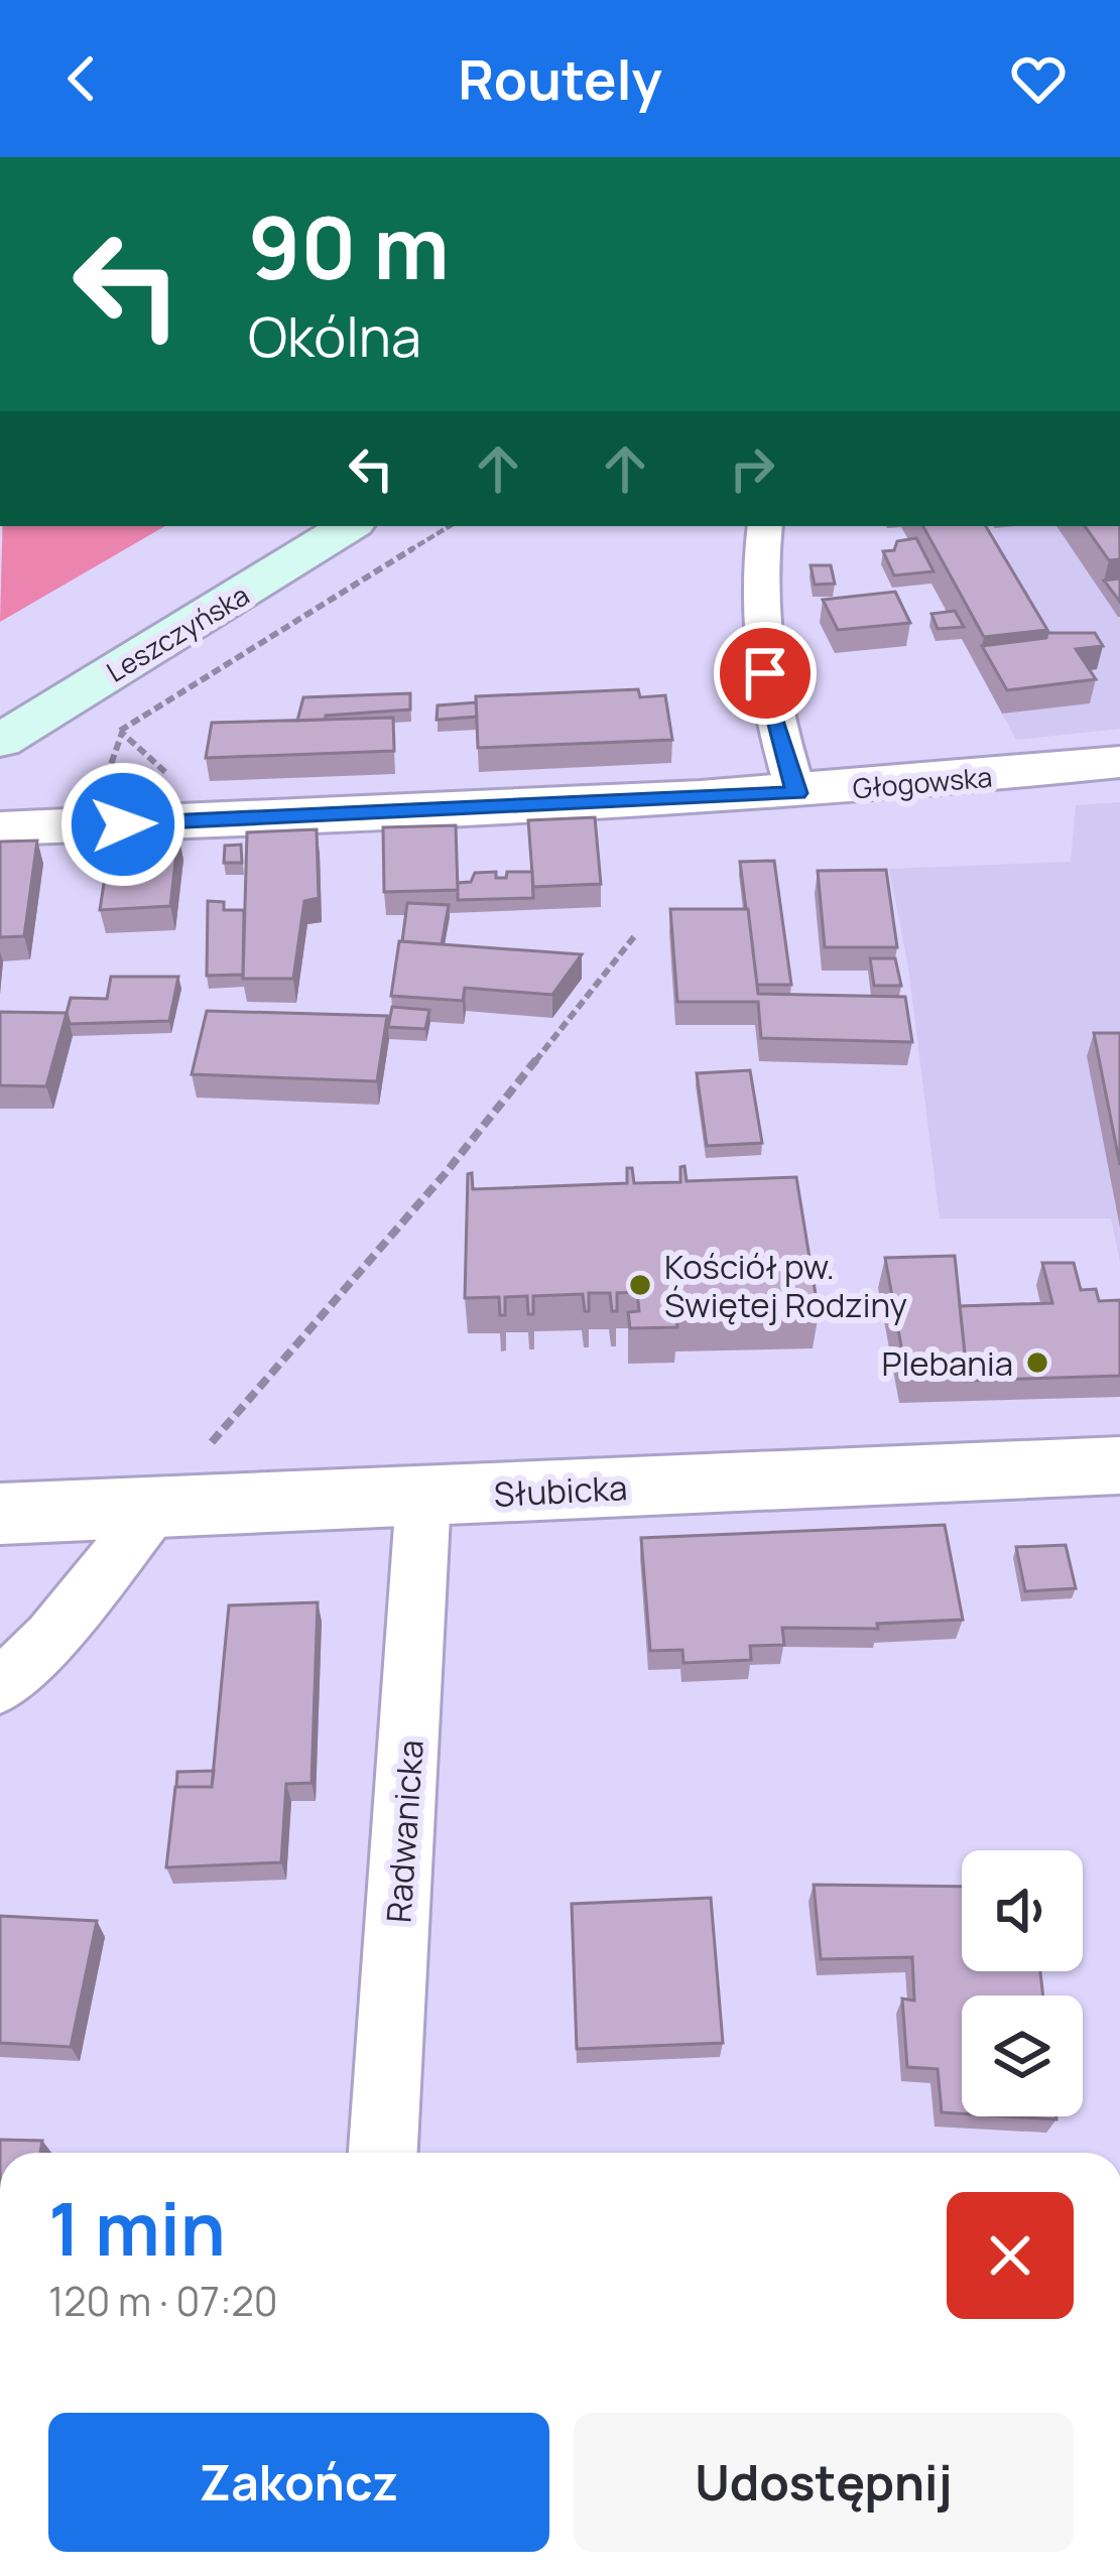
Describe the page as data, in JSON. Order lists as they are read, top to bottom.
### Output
{
  "streets": {
    "main road": ["Leszczyńska"],
    "street": ["Głogowska", "Słubicka", "Radwanicka"]
  },
  "crossings": [
    ["Słubicka", "Radwanicka"]
  ],
  "places": ["Kościół pw. Świętej Rodziny", "Plebania"],
  "page": {
    "header": "Routely",
    "turn": ["90 m", "Okólna"],
    "heading": ["1 min", "120 m · 07:20"],
    "buttons": ["Zakończ", "Udostępnij"]
  }
}
